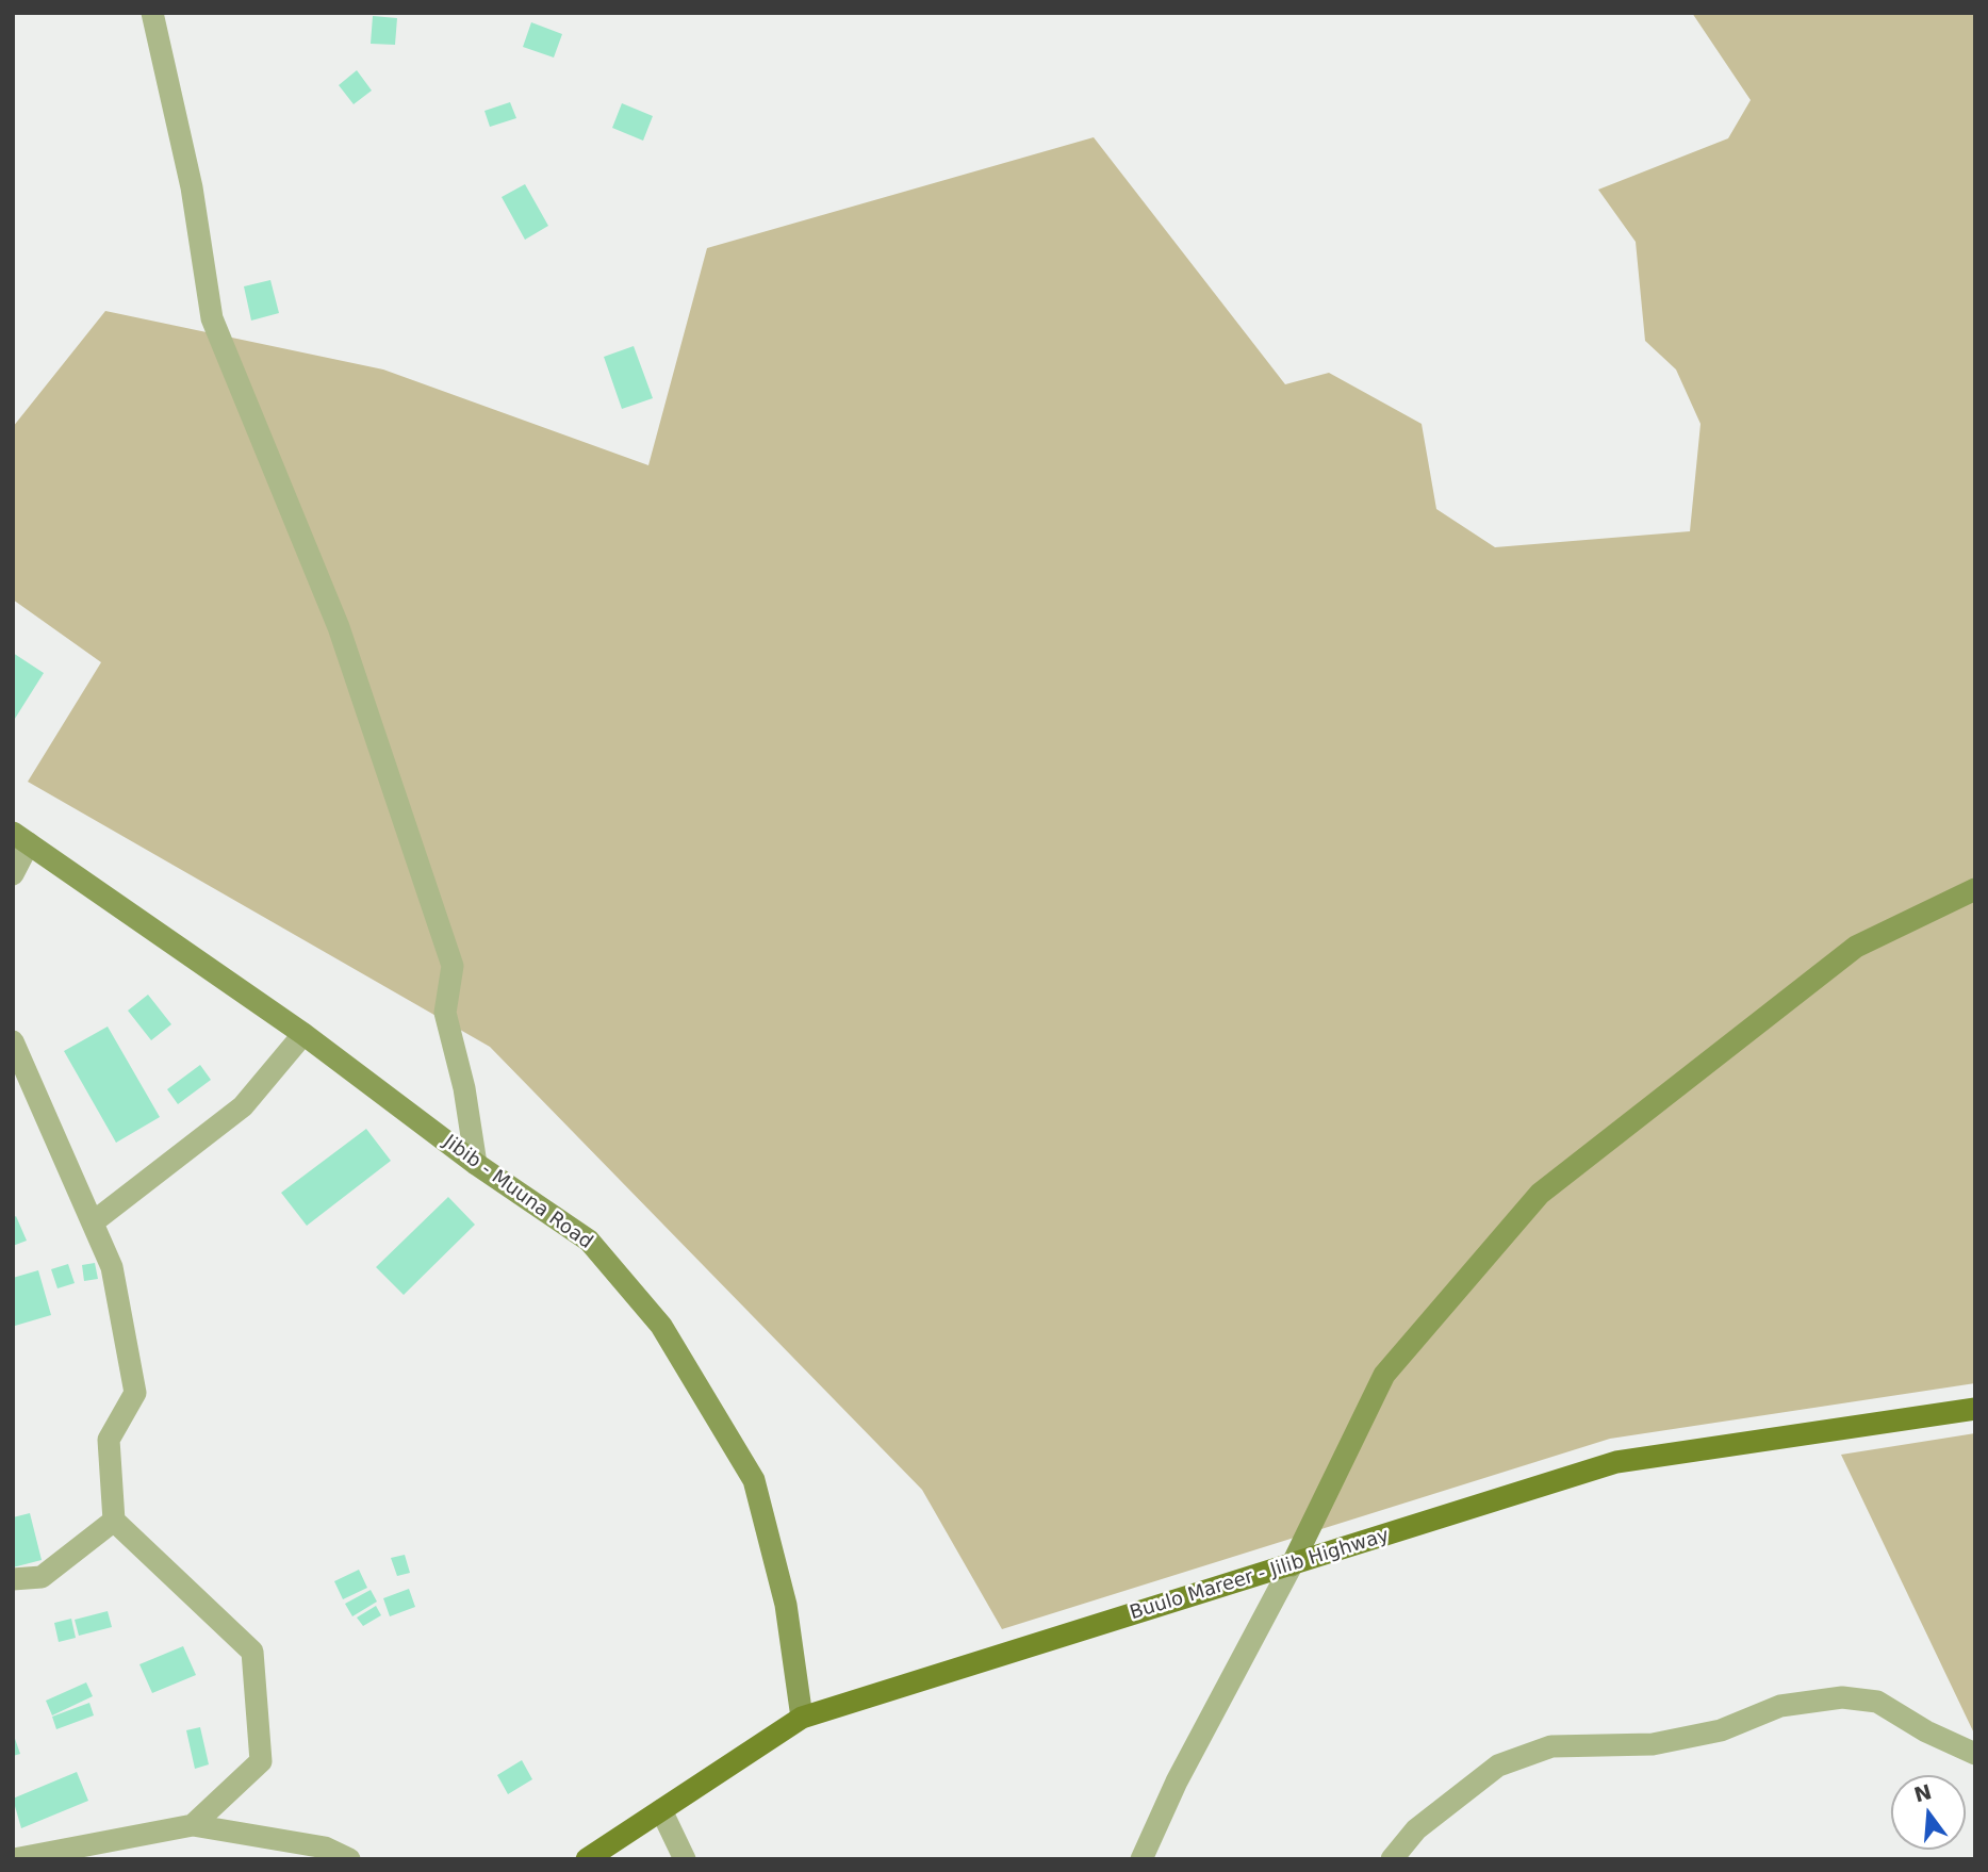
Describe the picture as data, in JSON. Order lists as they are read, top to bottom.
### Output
{
  "streets": {
    "main road": ["Buulo Mareer - Jilib Highway"],
    "street": ["Jibib - Muuna Road"]
  },
  "crossings": [
    ["Jibib - Muuna Road", "Buulo Mareer - Jilib Highway"]
  ],
  "north": "top"
}
